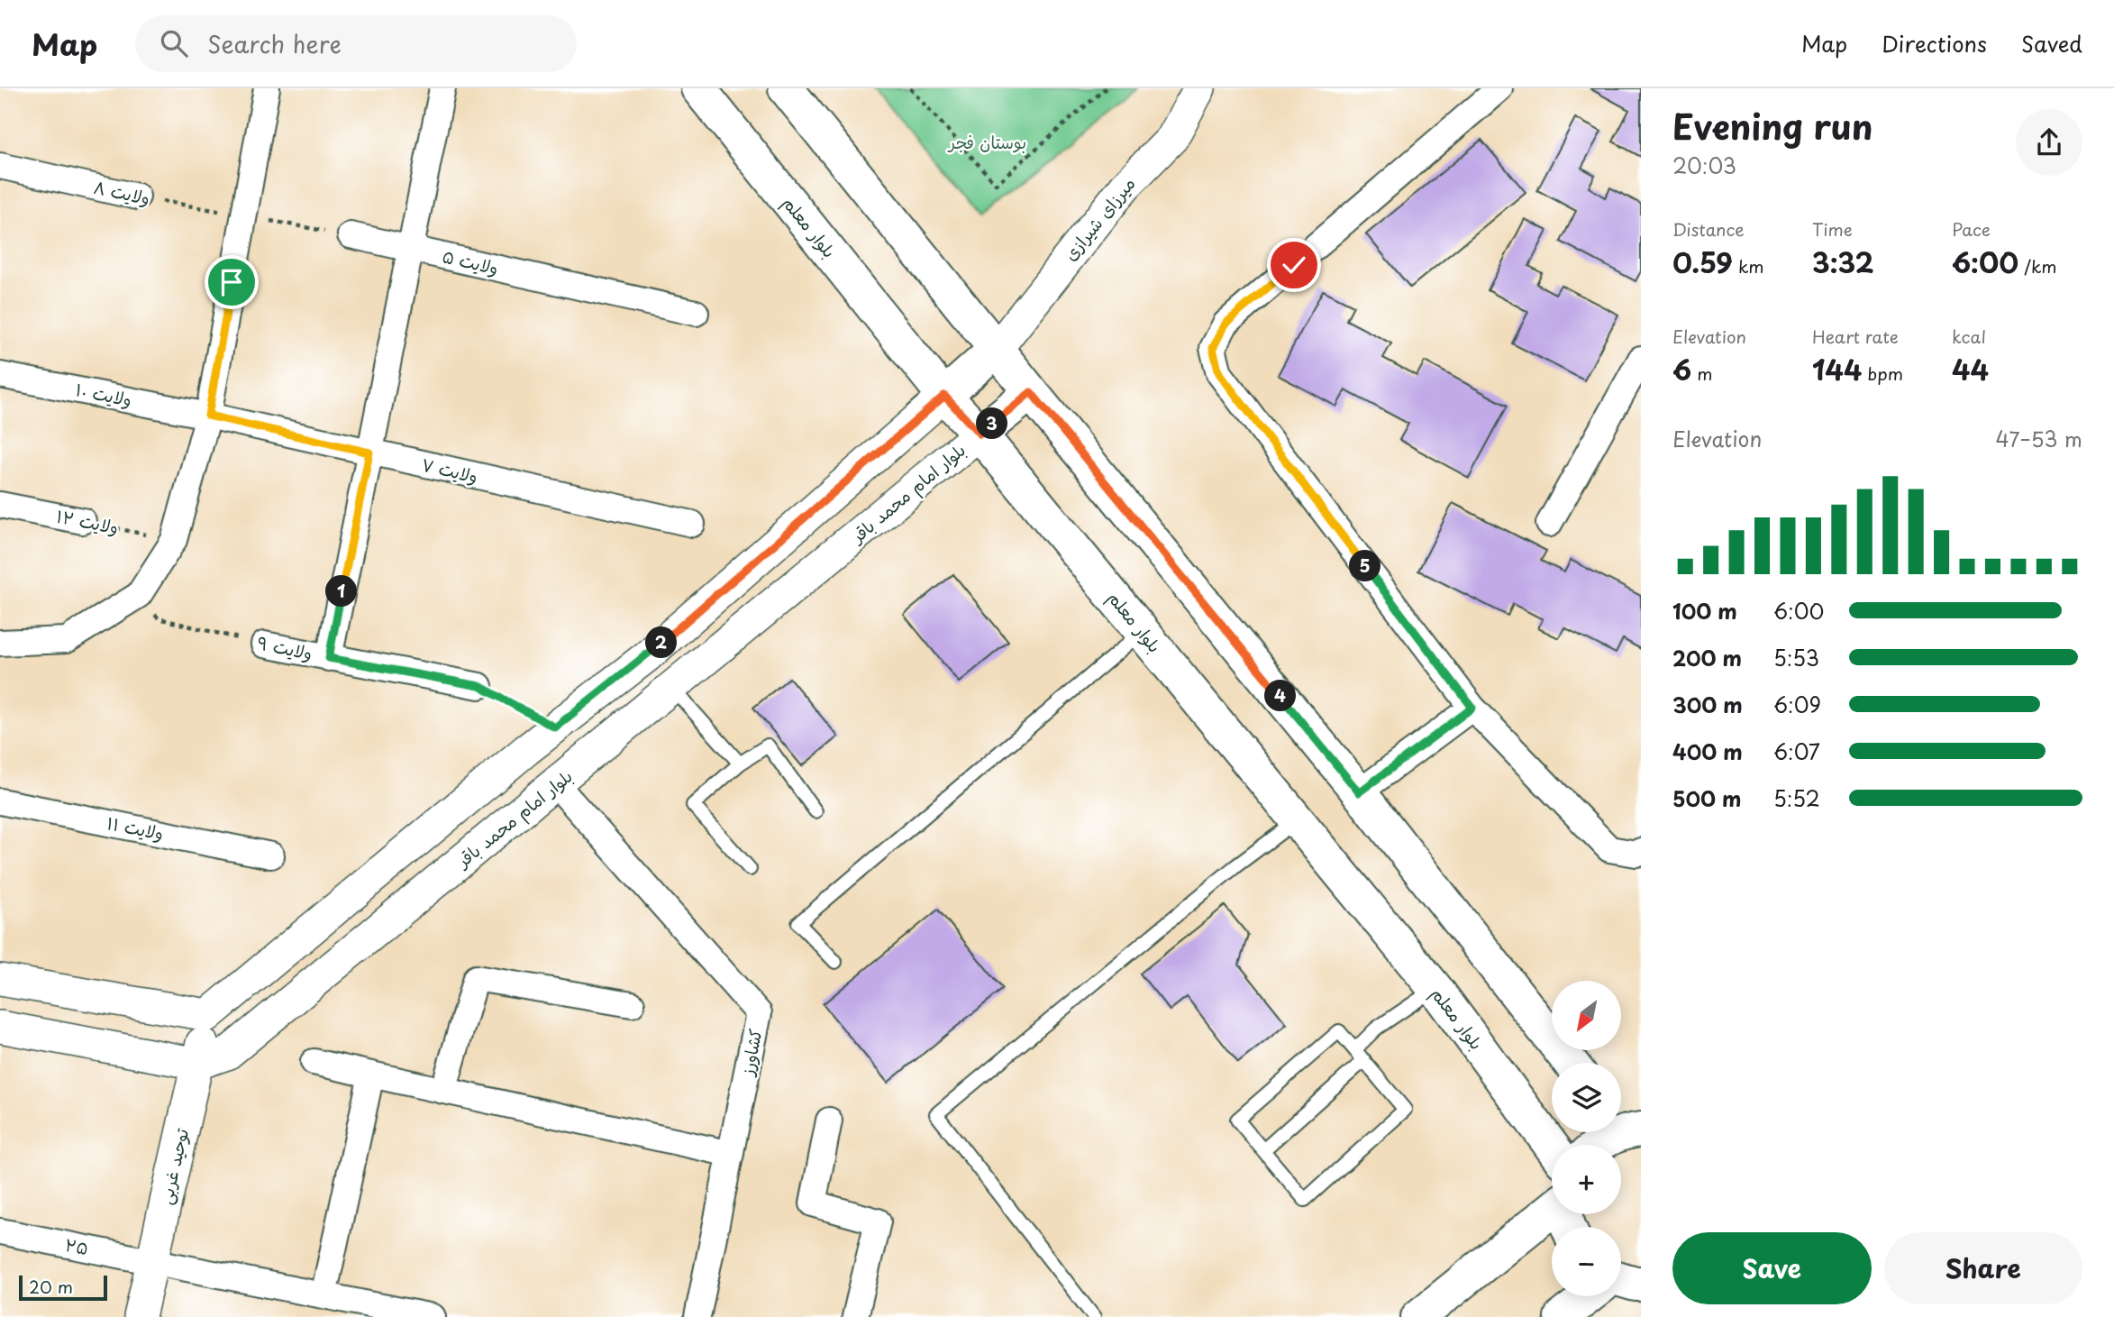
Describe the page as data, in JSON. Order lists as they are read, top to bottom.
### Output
{
  "streets": {
    "main road": ["بلوار معلم"],
    "street": [
      "ولایت ۸",
      "میرزای شیرازی",
      "ولایت ۵",
      "ولایت ۱۰",
      "ولایت ۷",
      "بلوار امام محمد باقر",
      "ولایت ۱۲",
      "ولایت ۹",
      "ولایت ۱۱",
      "کشاورز",
      "توحید غربی",
      "۲۵"
    ]
  },
  "crossings": [
    ["بلوار معلم", "بلوار امام محمد باقر"],
    ["ولایت ۱۰", "ولایت ۷"],
    ["بلوار امام محمد باقر", "کشاورز"],
    ["بلوار امام محمد باقر", "توحید غربی"],
    ["توحید غربی", "۲۵"]
  ],
  "parks": ["بوستان فجر"],
  "scale_bar": "20 m",
  "north": "bottom left",
  "page": {
    "header": "Map",
    "search": "Search here",
    "nav": ["Map", "Directions", "Saved"],
    "heading": ["Evening run", "20:03"],
    "stats": [
      ["Distance", "0.59 km"],
      ["Time", "3:32"],
      ["Pace", "6:00 /km"],
      ["Elevation", "6 m"],
      ["Heart rate", "144 bpm"],
      ["kcal", "44"]
    ],
    "pins": [
      "3",
      "5",
      "1",
      "2",
      "4"
    ],
    "chart": ["Elevation", "47–53 m"],
    "list": [
      {
        "name": "100 m",
        "note": "6:00"
      },
      {
        "name": "200 m",
        "note": "5:53"
      },
      {
        "name": "300 m",
        "note": "6:09"
      },
      {
        "name": "400 m",
        "note": "6:07"
      },
      {
        "name": "500 m",
        "note": "5:52"
      }
    ],
    "map_buttons": ["+", "−"],
    "buttons": ["Save", "Share"],
    "scale": "20 m"
  }
}
